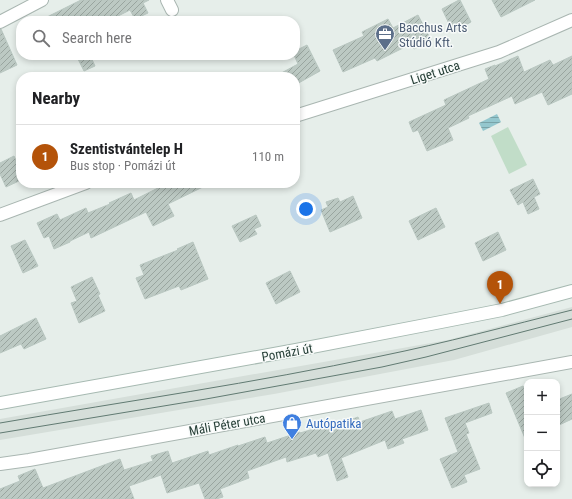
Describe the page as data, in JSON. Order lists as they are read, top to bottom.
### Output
{
  "streets": {
    "street": ["Liget utca", "Pomázi út", "Máli Péter utca"]
  },
  "places": {
    "office": ["Bacchus Arts Stúdió Kft."],
    "shop": ["Autópatika"]
  },
  "page": {
    "search": "Search here",
    "heading": "Nearby",
    "list": [
      {
        "mark": "1",
        "name": "Szentistvántelep H",
        "note": "Bus stop · Pomázi út",
        "value": "110 m"
      }
    ],
    "pins": "1",
    "map_buttons": ["+", "−"]
  }
}
